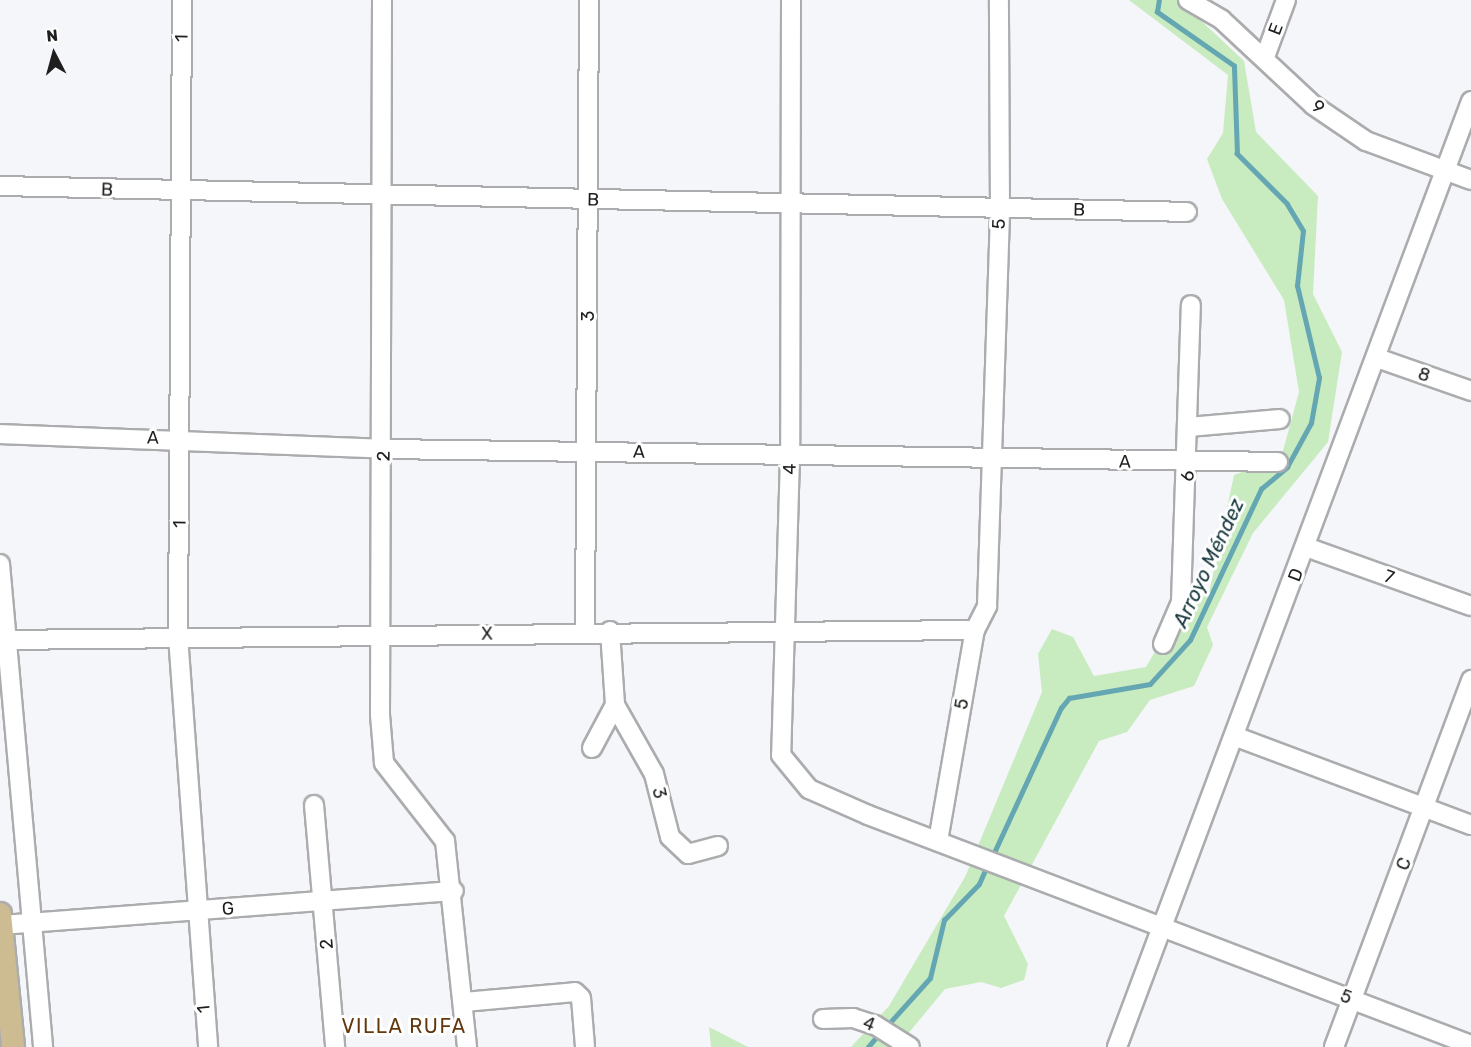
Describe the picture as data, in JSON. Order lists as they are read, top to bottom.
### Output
{
  "streets": {
    "street": [
      "E",
      "1",
      "9",
      "B",
      "5",
      "3",
      "8",
      "A",
      "2",
      "4",
      "6",
      "D",
      "7",
      "X",
      "C",
      "G"
    ]
  },
  "crossings": [
    ["E", "9"],
    ["1", "B"],
    ["1", "A"],
    ["1", "X"],
    ["1", "G"],
    ["9", "D"],
    ["B", "5"],
    ["B", "3"],
    ["B", "2"],
    ["B", "4"],
    ["5", "A"],
    ["5", "4"],
    ["5", "D"],
    ["5", "X"],
    ["5", "C"],
    ["3", "A"],
    ["3", "X"],
    ["8", "D"],
    ["A", "2"],
    ["A", "4"],
    ["A", "6"],
    ["2", "X"],
    ["2", "G"],
    ["4", "X"],
    ["D", "7"]
  ],
  "districts": ["VILLA RUFA"],
  "water": ["Arroyo Méndez"],
  "north": "top"
}
